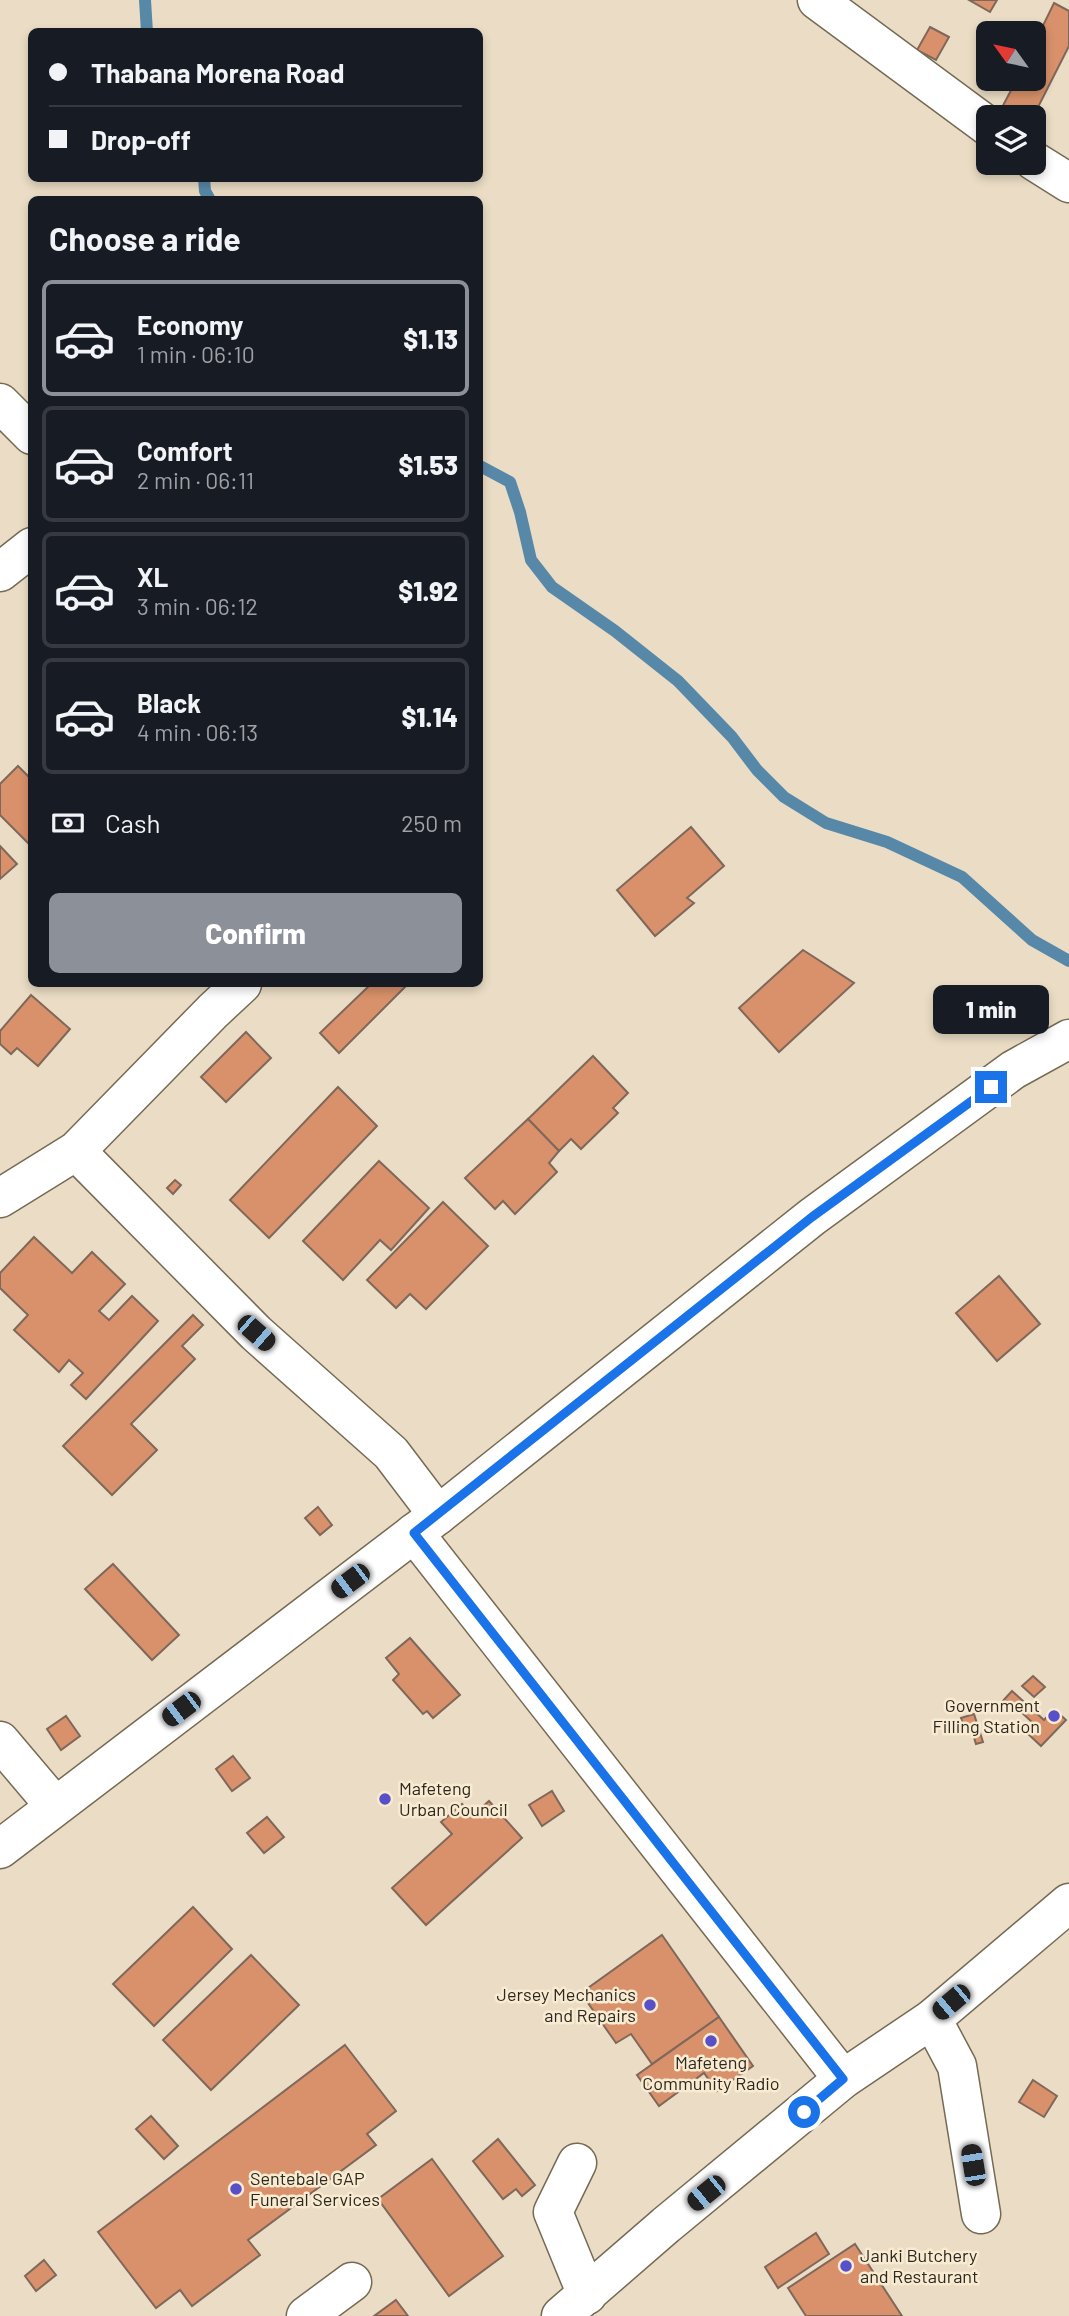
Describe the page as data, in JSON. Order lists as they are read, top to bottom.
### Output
{
  "places": [
    "Government Filling Station",
    "Mafeteng Urban Council",
    "Jersey Mechanics and Repairs",
    "Mafeteng Community Radio",
    "Sentebale GAP Funeral Services",
    "Janki Butchery and Restaurant"
  ],
  "north": "top left",
  "page": {
    "banner": ["Thabana Morena Road", "Drop-off"],
    "heading": "Choose a ride",
    "list": [
      {
        "name": "Economy",
        "note": "1 min · 06:10",
        "value": "$1.13"
      },
      {
        "name": "Comfort",
        "note": "2 min · 06:11",
        "value": "$1.53"
      },
      {
        "name": "XL",
        "note": "3 min · 06:12",
        "value": "$1.92"
      },
      {
        "name": "Black",
        "note": "4 min · 06:13",
        "value": "$1.14"
      }
    ],
    "pay": ["Cash", "250 m"],
    "buttons": "Confirm",
    "bubble": "1 min"
  }
}
